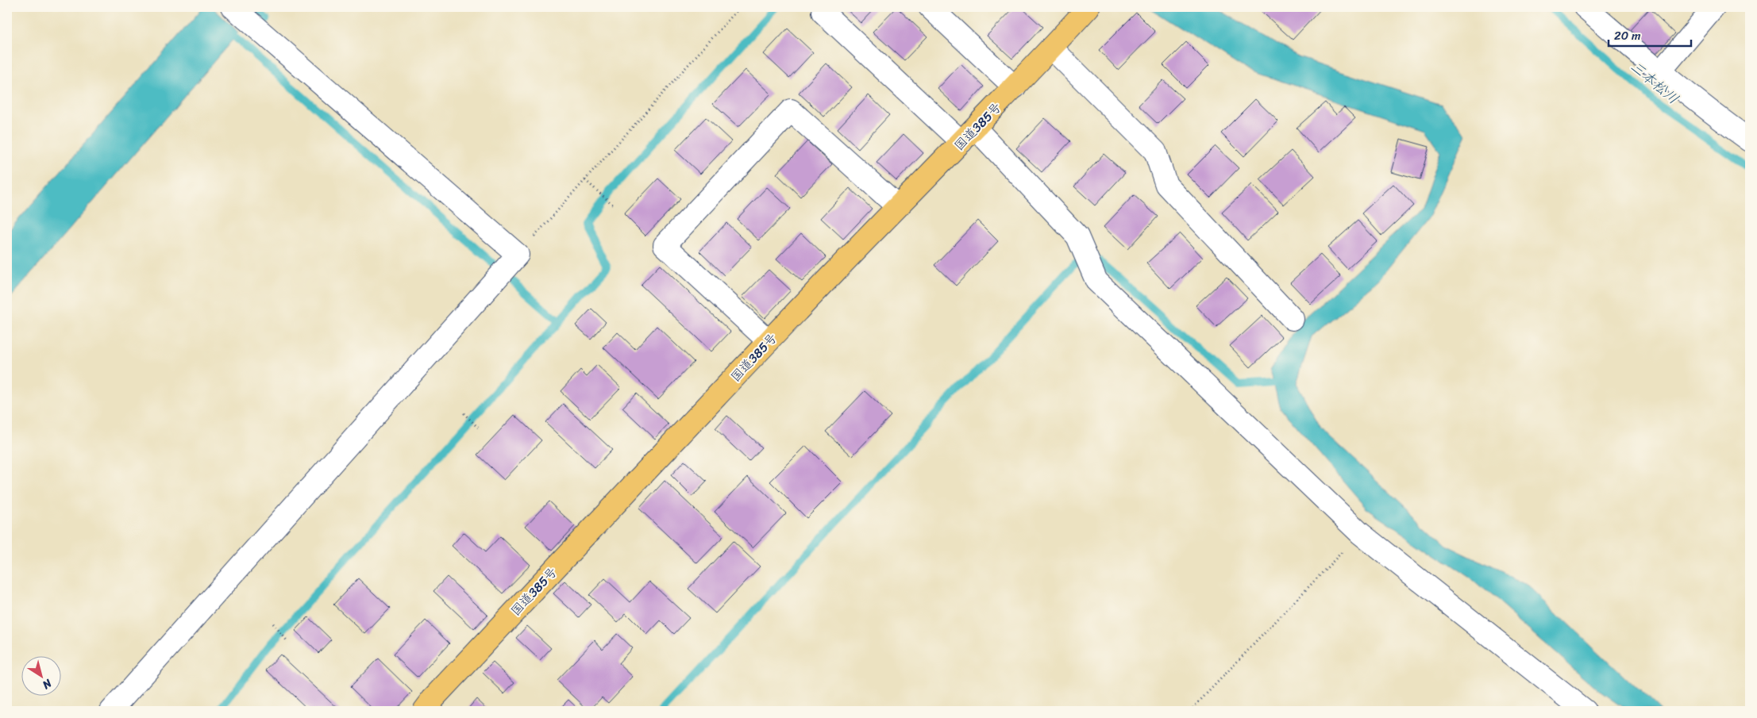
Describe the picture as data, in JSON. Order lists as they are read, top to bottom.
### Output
{
  "streets": {
    "highway": ["国道385号"]
  },
  "water": ["三本松川"],
  "scale_bar": "20 m",
  "north": "bottom right"
}
